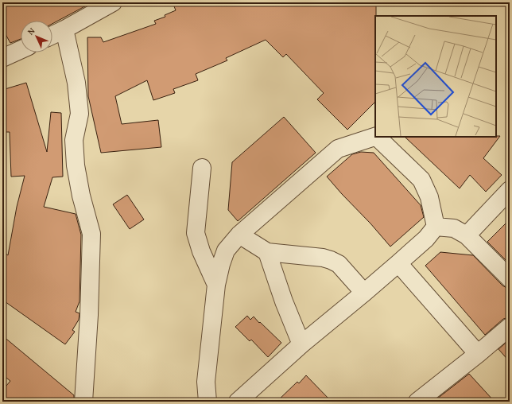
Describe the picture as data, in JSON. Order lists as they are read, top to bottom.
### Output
{
  "north": "top left"
}
